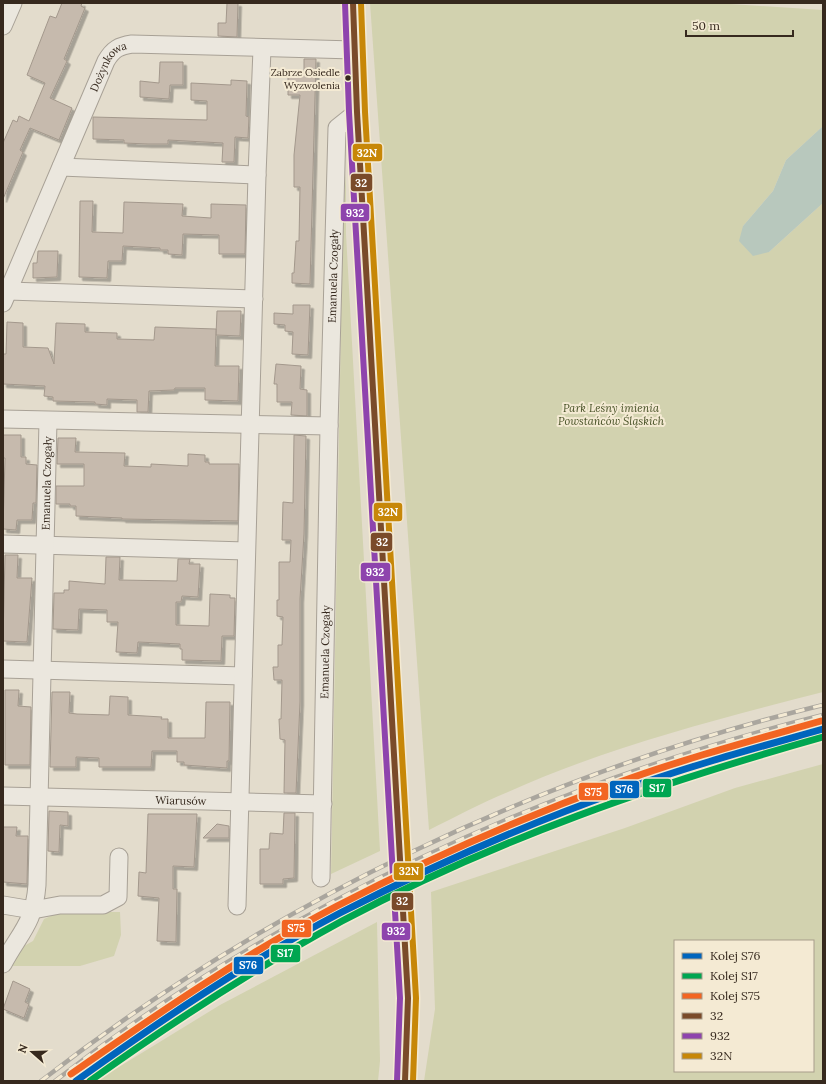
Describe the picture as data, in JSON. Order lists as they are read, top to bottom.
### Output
{
  "streets": {
    "street": ["Dożynkowa", "Emanuela Czogały", "Wiarusów"]
  },
  "crossings": [
    ["Emanuela Czogały", "Wiarusów"]
  ],
  "parks": ["Park Leśny imienia Powstańców Śląskich"],
  "places": ["Zabrze Osiedle Wyzwolenia"],
  "lines": [
    "transit line 32",
    "transit line 932",
    "transit line 32N",
    "rail line S75",
    "rail line S76",
    "rail line S17"
  ],
  "legend": [
    "Kolej S76",
    "Kolej S17",
    "Kolej S75",
    "32",
    "932",
    "32N"
  ],
  "scale_bar": "50 m",
  "north": "left"
}
